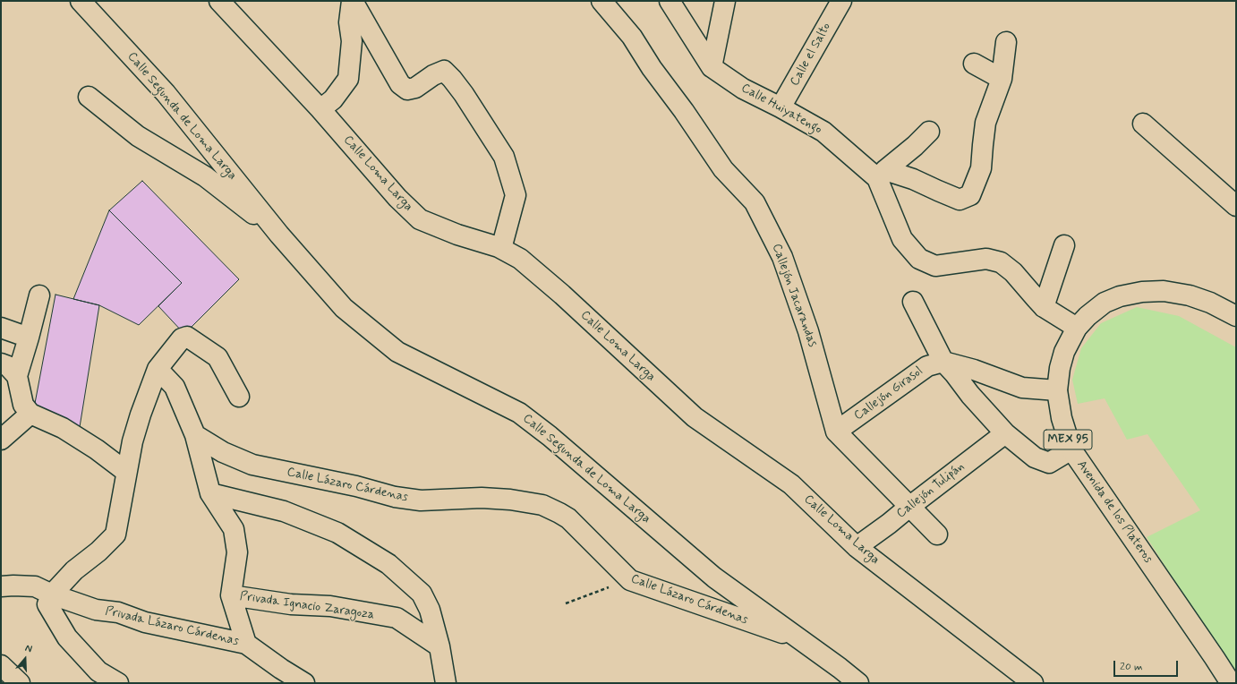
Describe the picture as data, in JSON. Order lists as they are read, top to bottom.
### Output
{
  "streets": {
    "street": [
      "Calle el Salto",
      "Calle Huiyatengo",
      "Calle Segunda de Loma Larga",
      "Calle Loma Larga",
      "Callejón Jacarandas",
      "Callejón Girasol",
      "MEX 95",
      "Calle Lázaro Cárdenas",
      "Callejón Tulipán",
      "Avenida de los Plateros",
      "Privada Ignacio Zaragoza",
      "Privada Lázaro Cárdenas"
    ]
  },
  "crossings": [
    ["Calle el Salto", "Calle Huiyatengo"],
    ["Calle Huiyatengo", "Avenida de los Plateros"],
    ["Calle Segunda de Loma Larga", "Calle Lázaro Cárdenas"],
    ["Calle Loma Larga", "Callejón Tulipán"],
    ["Callejón Jacarandas", "Callejón Girasol"],
    ["Callejón Jacarandas", "Callejón Tulipán"]
  ],
  "scale_bar": "20 m",
  "north": "top"
}
